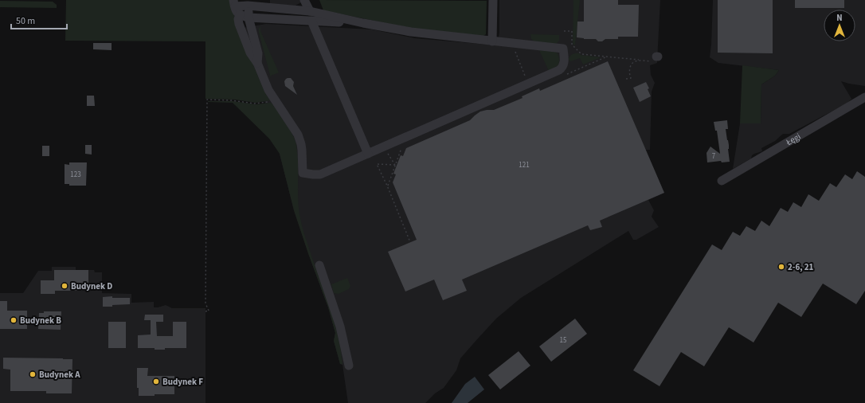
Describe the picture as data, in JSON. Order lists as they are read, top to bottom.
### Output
{
  "streets": {
    "street": ["Łęgi"]
  },
  "places": [
    "2-6, 21",
    "Budynek D",
    "Budynek B",
    "Budynek A",
    "Budynek F"
  ],
  "house_numbers": [
    "7",
    "121",
    "123",
    "15"
  ],
  "scale_bar": "50 m",
  "north": "top"
}
